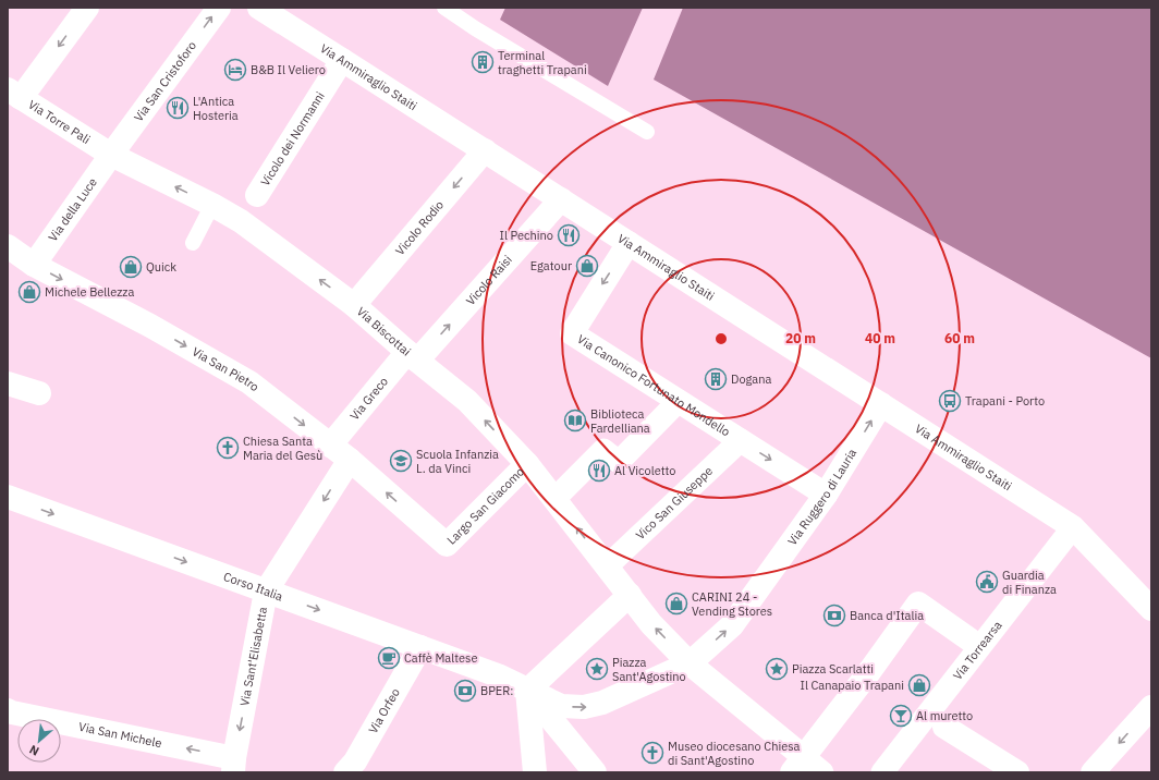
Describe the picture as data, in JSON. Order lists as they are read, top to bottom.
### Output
{
  "streets": {
    "street": [
      "Via Ammiraglio Staiti",
      "Via San Cristoforo",
      "Via Torre Pali",
      "Vicolo dei Normanni",
      "Via della Luce",
      "Vicolo Rodio",
      "Vicolo Raisi",
      "Via Biscottai",
      "Via San Pietro",
      "Via Canonico Fortunato Mondello",
      "Via Greco",
      "Via Ruggero di Lauria",
      "Largo San Giacomo",
      "Vico San Giuseppe",
      "Corso Italia",
      "Via Torrearsa",
      "Via Sant'Elisabetta",
      "Via Orfeo",
      "Via San Michele"
    ]
  },
  "crossings": [
    ["Via Ammiraglio Staiti", "Vicolo dei Normanni"],
    ["Via Ammiraglio Staiti", "Vicolo Rodio"],
    ["Via Ammiraglio Staiti", "Vicolo Raisi"],
    ["Via Ammiraglio Staiti", "Via Canonico Fortunato Mondello"],
    ["Via Ammiraglio Staiti", "Via Ruggero di Lauria"],
    ["Via Ammiraglio Staiti", "Via Torrearsa"],
    ["Via San Cristoforo", "Via Torre Pali"],
    ["Via San Cristoforo", "Via della Luce"],
    ["Via San Cristoforo", "Via Biscottai"],
    ["Via Torre Pali", "Via della Luce"],
    ["Via Torre Pali", "Via Biscottai"],
    ["Via della Luce", "Via Biscottai"],
    ["Via della Luce", "Via San Pietro"],
    ["Vicolo Rodio", "Via Biscottai"],
    ["Vicolo Raisi", "Via Biscottai"],
    ["Vicolo Raisi", "Via Greco"],
    ["Via Biscottai", "Via Greco"],
    ["Via Biscottai", "Via Ruggero di Lauria"],
    ["Via Biscottai", "Largo San Giacomo"],
    ["Via Biscottai", "Vico San Giuseppe"],
    ["Via Biscottai", "Corso Italia"],
    ["Via San Pietro", "Via Greco"],
    ["Via San Pietro", "Largo San Giacomo"],
    ["Via San Pietro", "Via Sant'Elisabetta"],
    ["Via Canonico Fortunato Mondello", "Via Ruggero di Lauria"],
    ["Via Canonico Fortunato Mondello", "Vico San Giuseppe"],
    ["Via Ruggero di Lauria", "Corso Italia"],
    ["Corso Italia", "Via Sant'Elisabetta"],
    ["Corso Italia", "Via Orfeo"],
    ["Via Sant'Elisabetta", "Via San Michele"]
  ],
  "one_way": [
    "Vicolo Rodio",
    "Vicolo Raisi",
    "Via Biscottai",
    "Via Ruggero di Lauria",
    "Corso Italia",
    "Via Sant'Elisabetta",
    "Via San Michele"
  ],
  "places": {
    "building": ["Terminal traghetti Trapani", "Dogana"],
    "hotel": ["B&B Il Veliero"],
    "restaurant": ["L'Antica Hosteria", "Il Pechino", "Al Vicoletto"],
    "shop": [
      "Egatour",
      "Quick",
      "Michele Bellezza",
      "CARINI 24 - Vending Stores",
      "Il Canapaio Trapani"
    ],
    "bus stop": ["Trapani - Porto"],
    "library": ["Biblioteca Fardelliana"],
    "church": ["Chiesa Santa Maria del Gesù", "Museo diocesano Chiesa di Sant'Agostino"],
    "school or university": ["Scuola Infanzia L. da Vinci"],
    "public building": ["Guardia di Finanza"],
    "bank": ["Banca d'Italia", "BPER:"],
    "cafe": ["Caffè Maltese"],
    "place": ["Piazza Sant'Agostino", "Piazza Scarlatti"],
    "bar": ["Al muretto"]
  },
  "north": "bottom left",
  "rings": ["20 m", "40 m", "60 m"]
}
